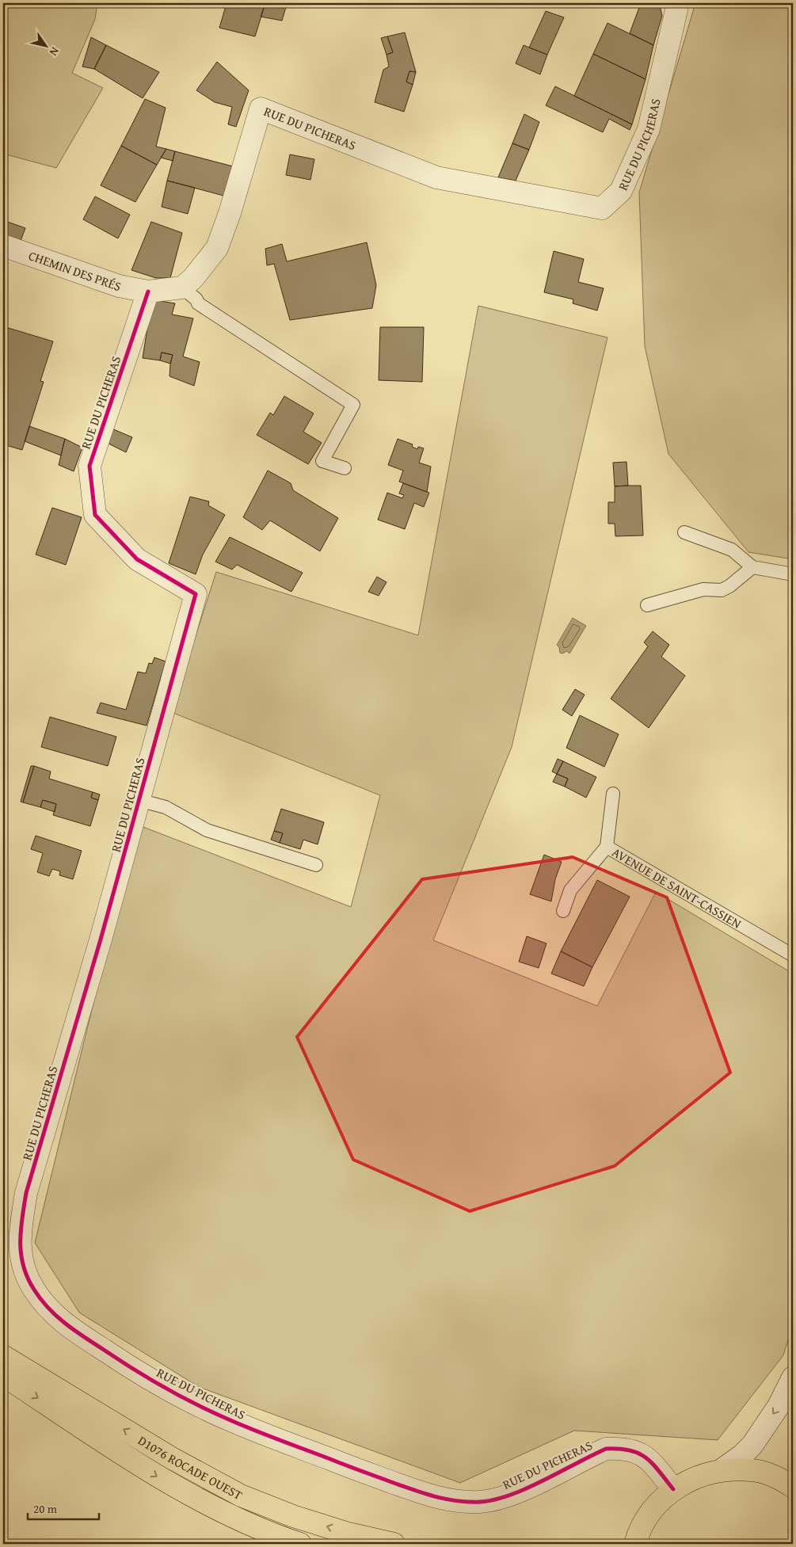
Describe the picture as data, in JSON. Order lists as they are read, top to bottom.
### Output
{
  "streets": {
    "main road": ["D1076 ROCADE OUEST"],
    "street": ["RUE DU PICHERAS", "CHEMIN DES PRÉS"],
    "lane": ["AVENUE DE SAINT-CASSIEN"]
  },
  "crossings": [
    ["RUE DU PICHERAS", "CHEMIN DES PRÉS"]
  ],
  "scale_bar": "20 m",
  "north": "bottom right"
}
